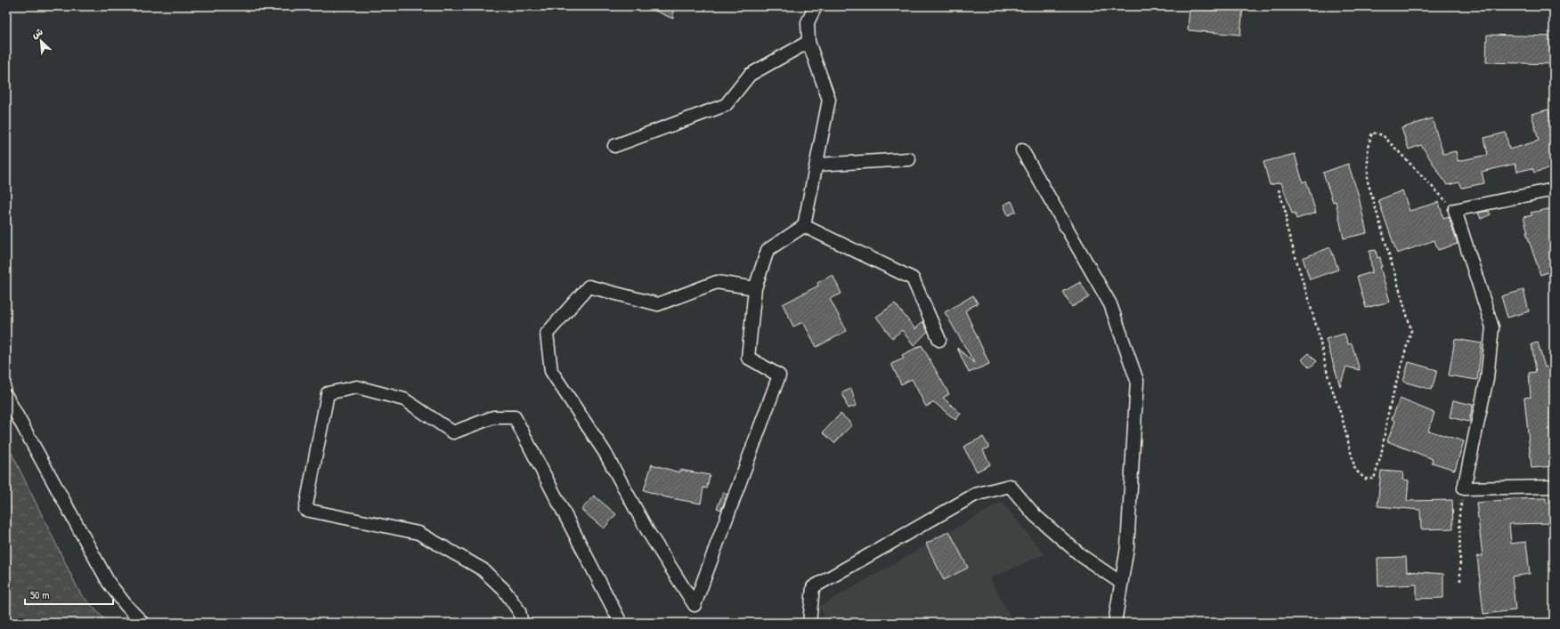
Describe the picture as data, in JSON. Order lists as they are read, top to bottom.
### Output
{
  "scale_bar": "50 m",
  "north": "top left"
}
